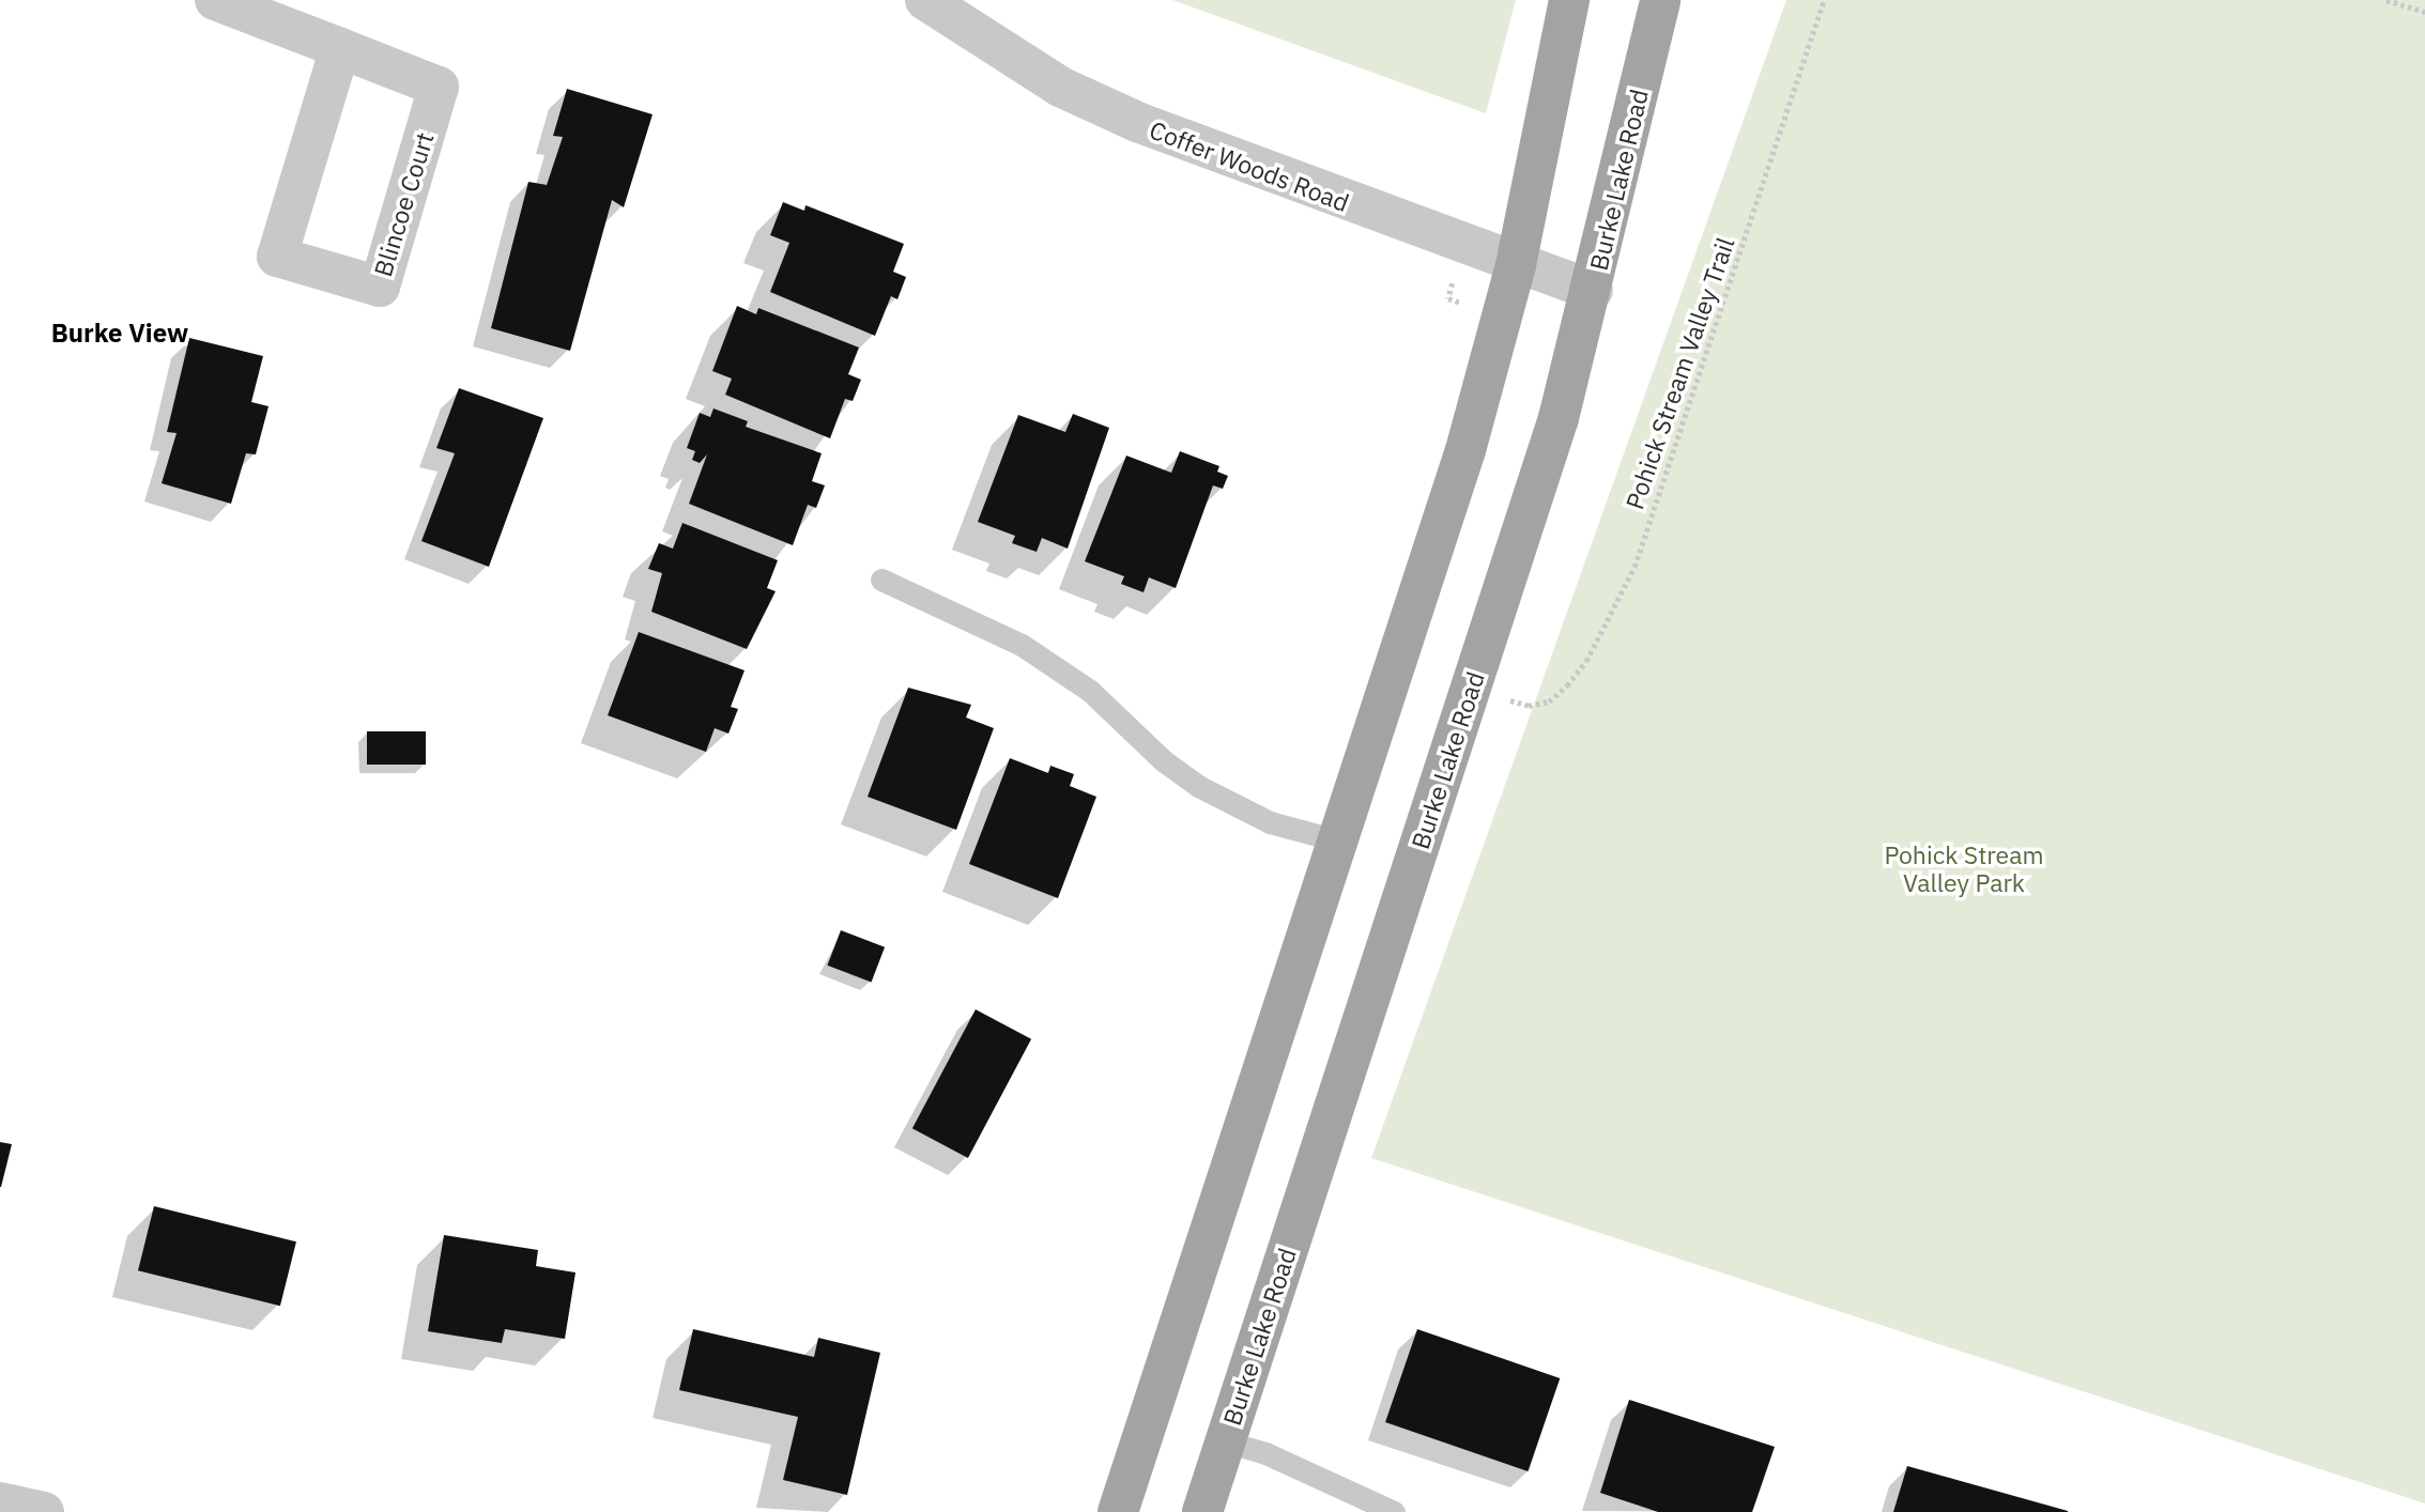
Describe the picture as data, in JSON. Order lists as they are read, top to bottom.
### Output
{
  "streets": {
    "main road": ["Burke Lake Road"],
    "street": ["Coffer Woods Road", "Blincoe Court"],
    "path": ["Pohick Stream Valley Trail"]
  },
  "crossings": [
    ["Coffer Woods Road", "Burke Lake Road"]
  ],
  "districts": ["Burke View"],
  "parks": ["Pohick Stream Valley Park"]
}
